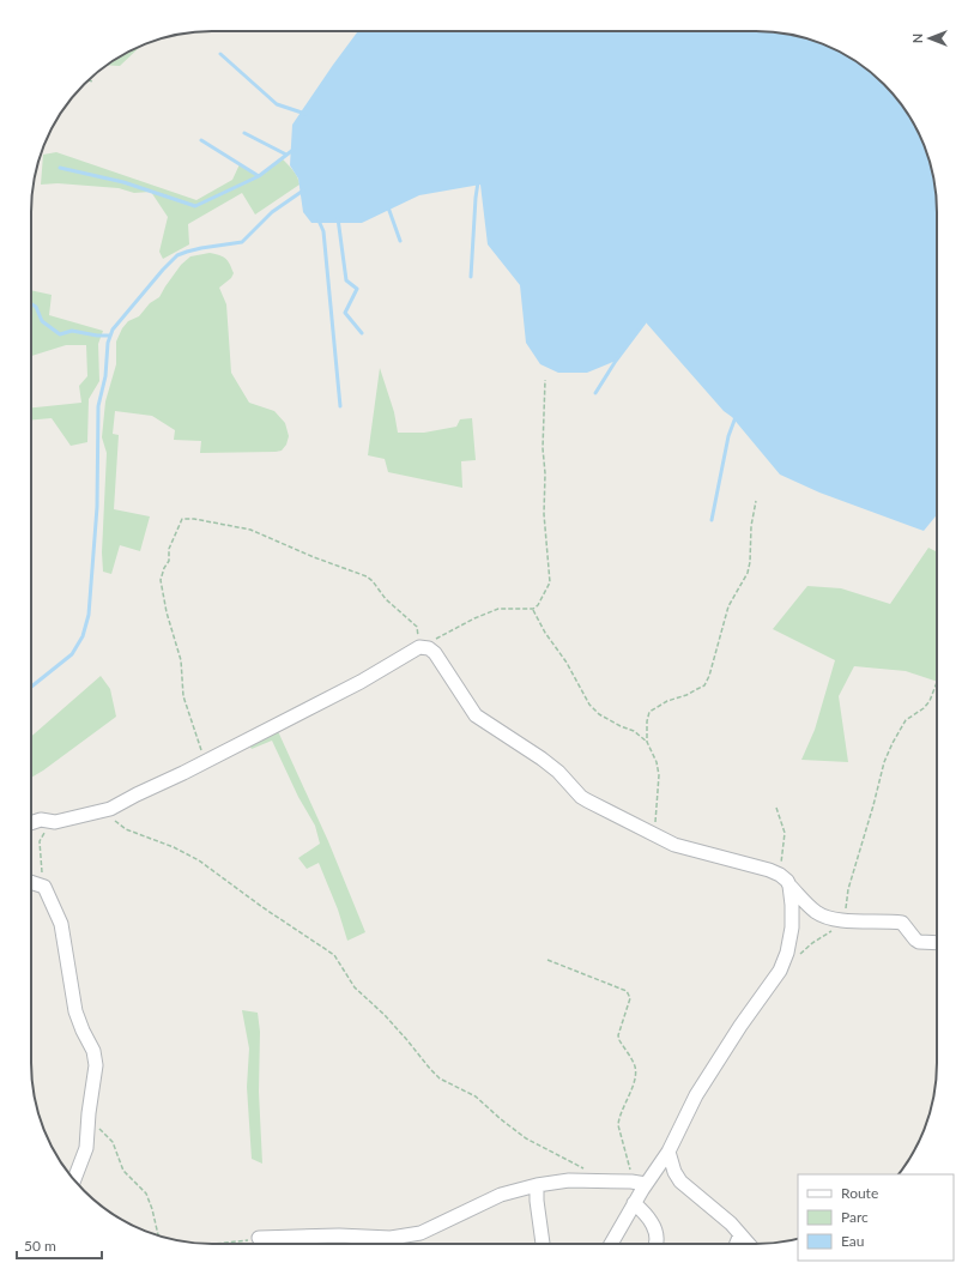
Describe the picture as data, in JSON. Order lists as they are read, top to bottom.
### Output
{
  "legend": ["Route", "Parc", "Eau"],
  "scale_bar": "50 m",
  "north": "left"
}
